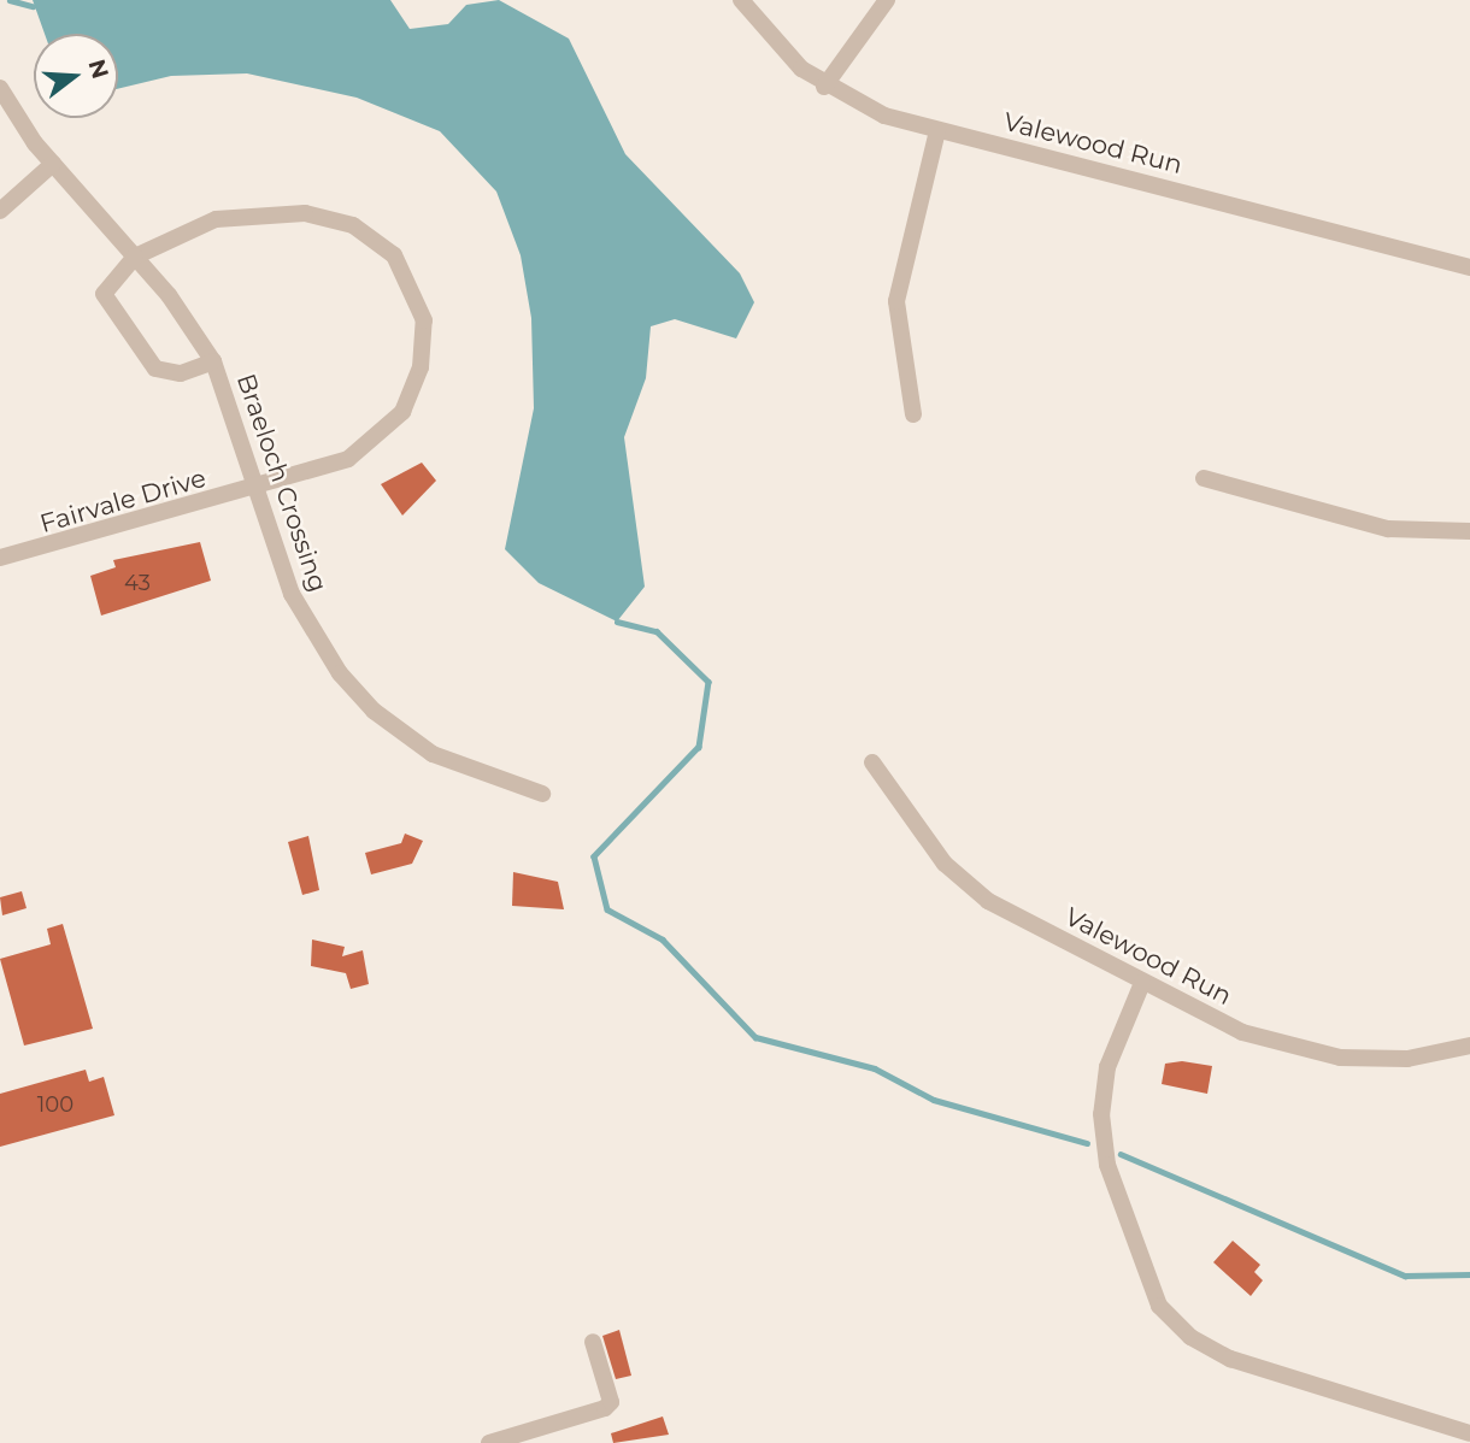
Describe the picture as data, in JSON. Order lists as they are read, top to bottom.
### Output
{
  "streets": {
    "street": ["Valewood Run", "Braeloch Crossing", "Fairvale Drive"]
  },
  "crossings": [
    ["Braeloch Crossing", "Fairvale Drive"]
  ],
  "house_numbers": ["43", "100"],
  "north": "right"
}
